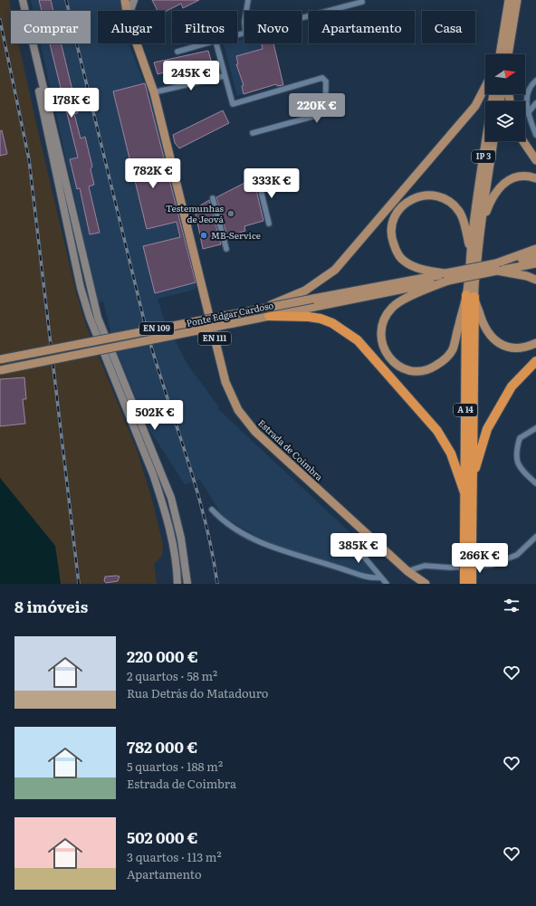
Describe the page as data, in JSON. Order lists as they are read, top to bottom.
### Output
{
  "streets": {
    "highway": ["A 14"],
    "main road": [
      "IP 3",
      "Ponte Edgar Cardoso",
      "EN 109",
      "EN 111",
      "Estrada de Coimbra"
    ]
  },
  "crossings": [
    ["IP 3", "A 14"],
    ["Ponte Edgar Cardoso", "EN 109"]
  ],
  "places": ["Testemunhas de Jeová", "MB-Service"],
  "north": "right",
  "page": {
    "chip": [
      "Comprar",
      "Alugar",
      "Filtros",
      "Novo",
      "Apartamento",
      "Casa"
    ],
    "price": [
      "245K €",
      "178K €",
      "220K €",
      "782K €",
      "333K €",
      "502K €",
      "385K €",
      "266K €"
    ],
    "heading": "8 imóveis",
    "list": [
      {
        "name": "220 000 €",
        "note": "2 quartos · 58 m² · Rua Detrás do Matadouro"
      },
      {
        "name": "782 000 €",
        "note": "5 quartos · 188 m² · Estrada de Coimbra"
      },
      {
        "name": "502 000 €",
        "note": "3 quartos · 113 m² · Apartamento"
      }
    ]
  }
}
